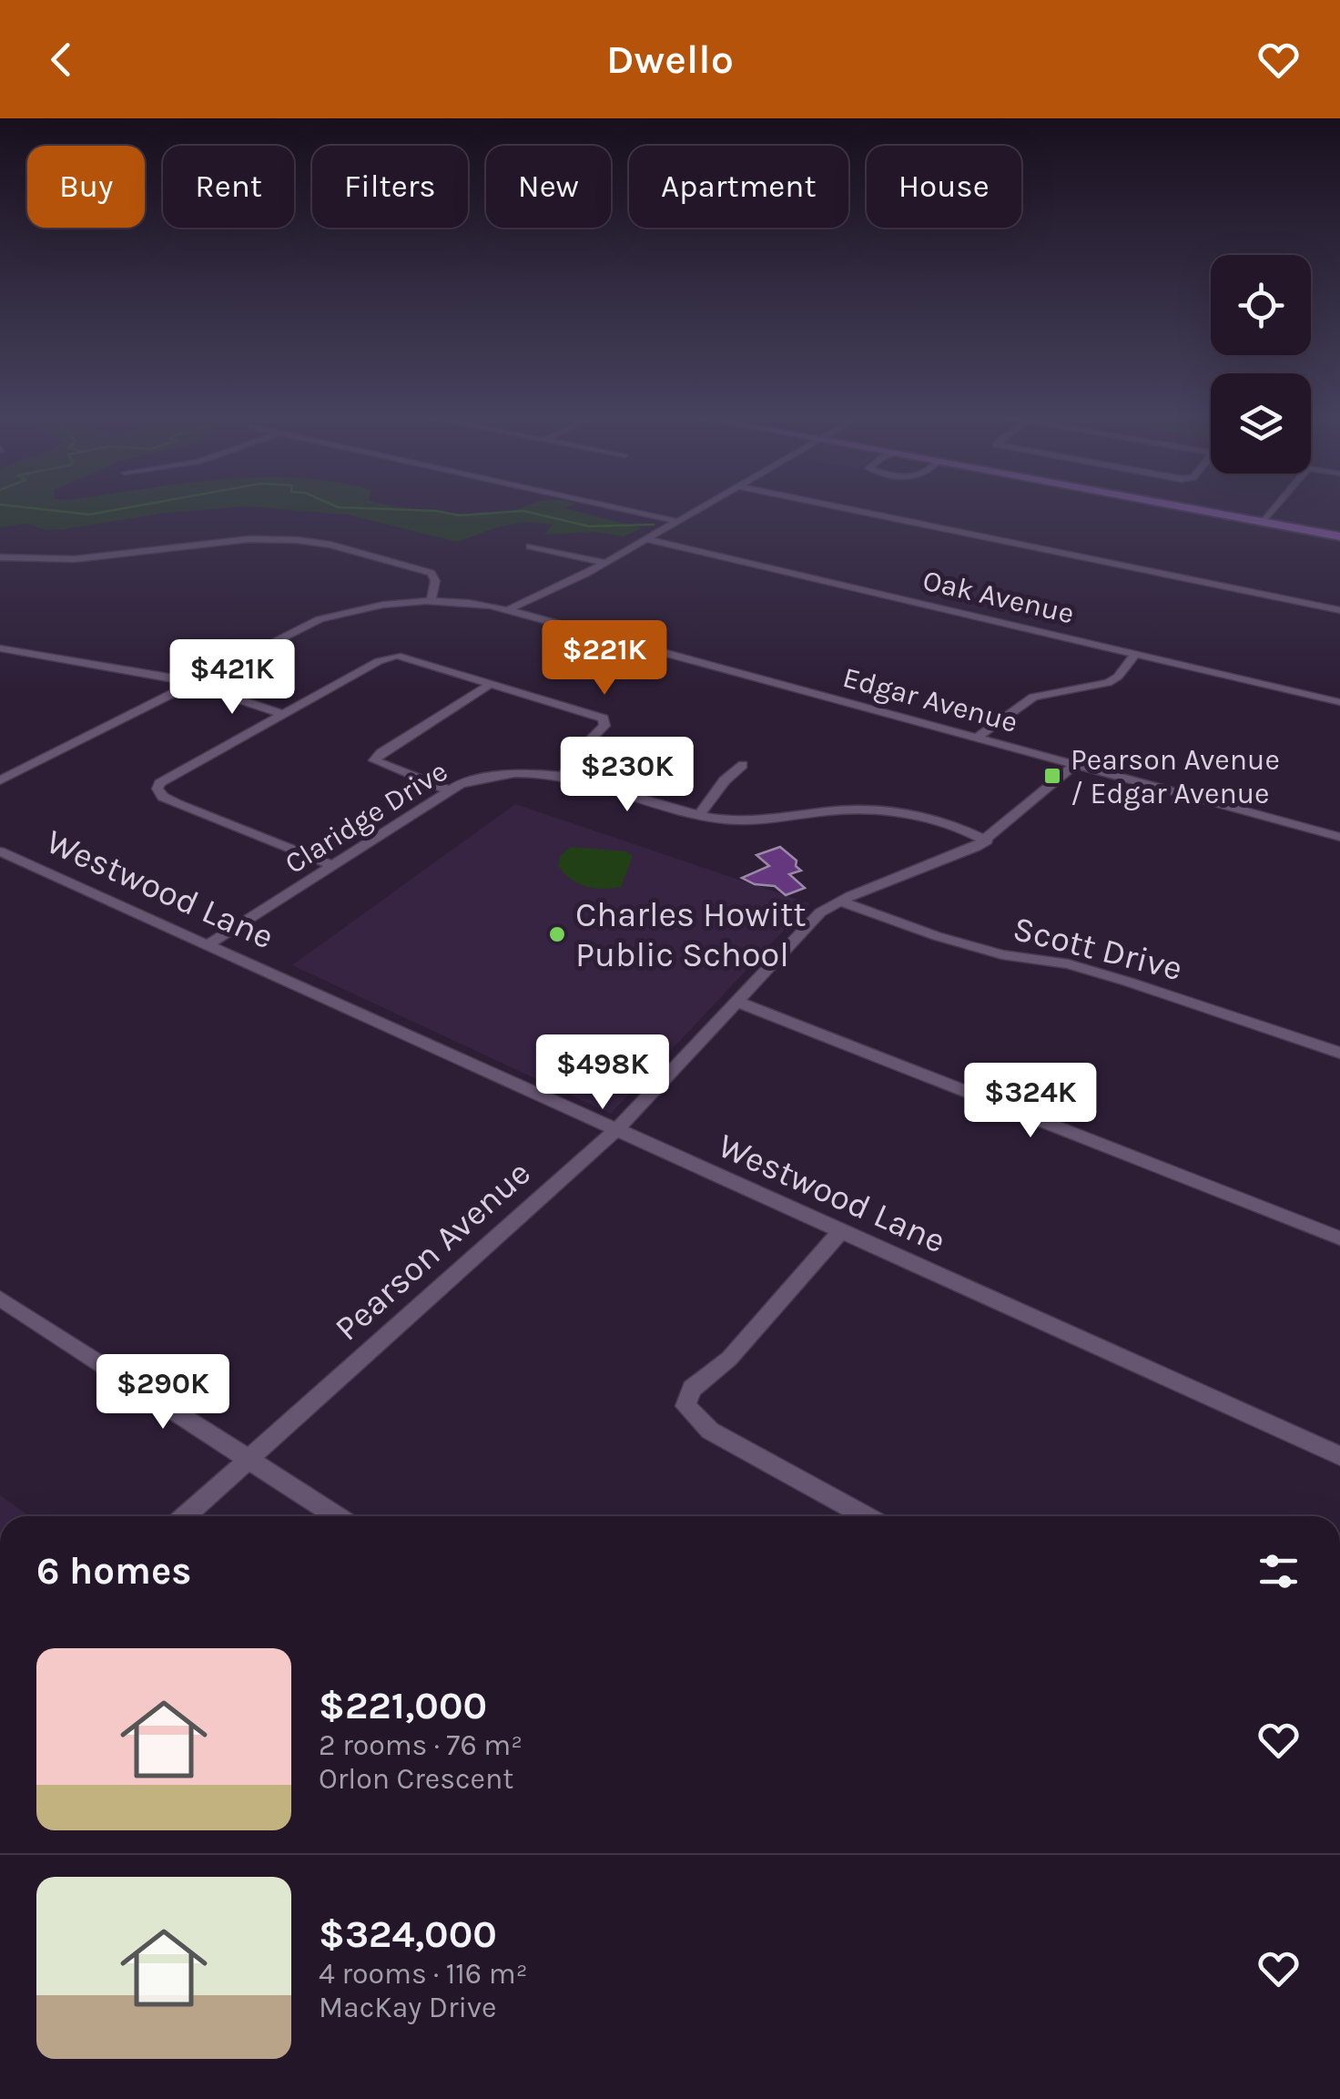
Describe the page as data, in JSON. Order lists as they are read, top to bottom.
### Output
{
  "streets": {
    "street": [
      "Oak Avenue",
      "Edgar Avenue",
      "Claridge Drive",
      "Westwood Lane",
      "Scott Drive",
      "Pearson Avenue"
    ]
  },
  "crossings": [
    ["Edgar Avenue", "Pearson Avenue"],
    ["Claridge Drive", "Westwood Lane"],
    ["Claridge Drive", "Pearson Avenue"],
    ["Westwood Lane", "Pearson Avenue"],
    ["Scott Drive", "Pearson Avenue"]
  ],
  "places": {
    "transit": ["Pearson Avenue / Edgar Avenue"],
    "other": ["Charles Howitt Public School"]
  },
  "page": {
    "header": "Dwello",
    "chip": [
      "Buy",
      "Rent",
      "Filters",
      "New",
      "Apartment",
      "House"
    ],
    "price": [
      "$221K",
      "$421K",
      "$230K",
      "$498K",
      "$324K",
      "$290K"
    ],
    "heading": "6 homes",
    "list": [
      {
        "name": "$221,000",
        "note": "2 rooms · 76 m² · Orlon Crescent"
      },
      {
        "name": "$324,000",
        "note": "4 rooms · 116 m² · MacKay Drive"
      }
    ]
  }
}
